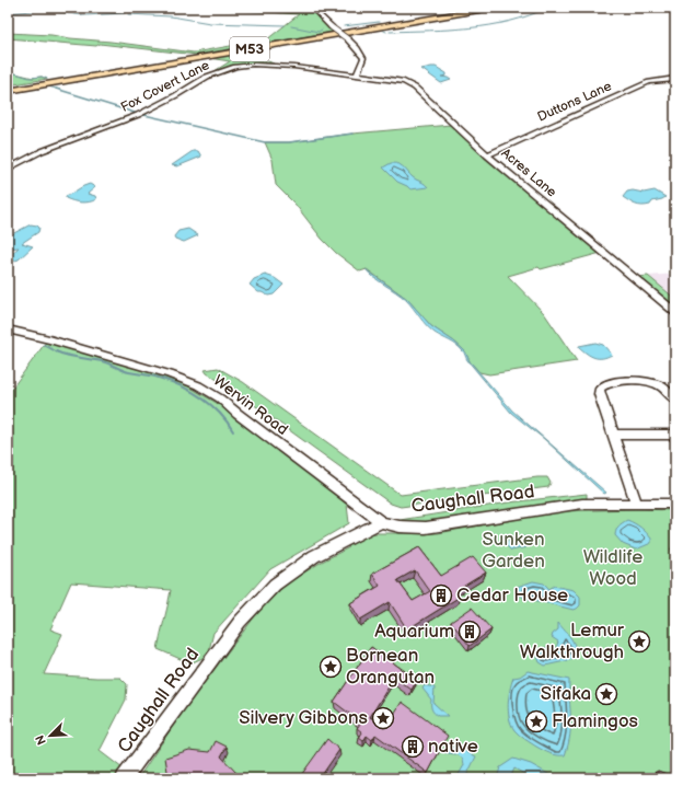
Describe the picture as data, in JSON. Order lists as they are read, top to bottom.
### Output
{
  "streets": {
    "highway": ["M53"],
    "street": [
      "Fox Covert Lane",
      "Duttons Lane",
      "Acres Lane",
      "Wervin Road",
      "Caughall Road"
    ]
  },
  "crossings": [
    ["Fox Covert Lane", "Acres Lane"],
    ["Duttons Lane", "Acres Lane"],
    ["Wervin Road", "Caughall Road"]
  ],
  "parks": ["Sunken Garden", "Wildlife Wood"],
  "places": {
    "building": ["Cedar House", "Aquarium", "native"],
    "place": [
      "Lemur Walkthrough",
      "Bornean Orangutan",
      "Sifaka",
      "Silvery Gibbons",
      "Flamingos"
    ]
  },
  "north": "bottom left"
}
